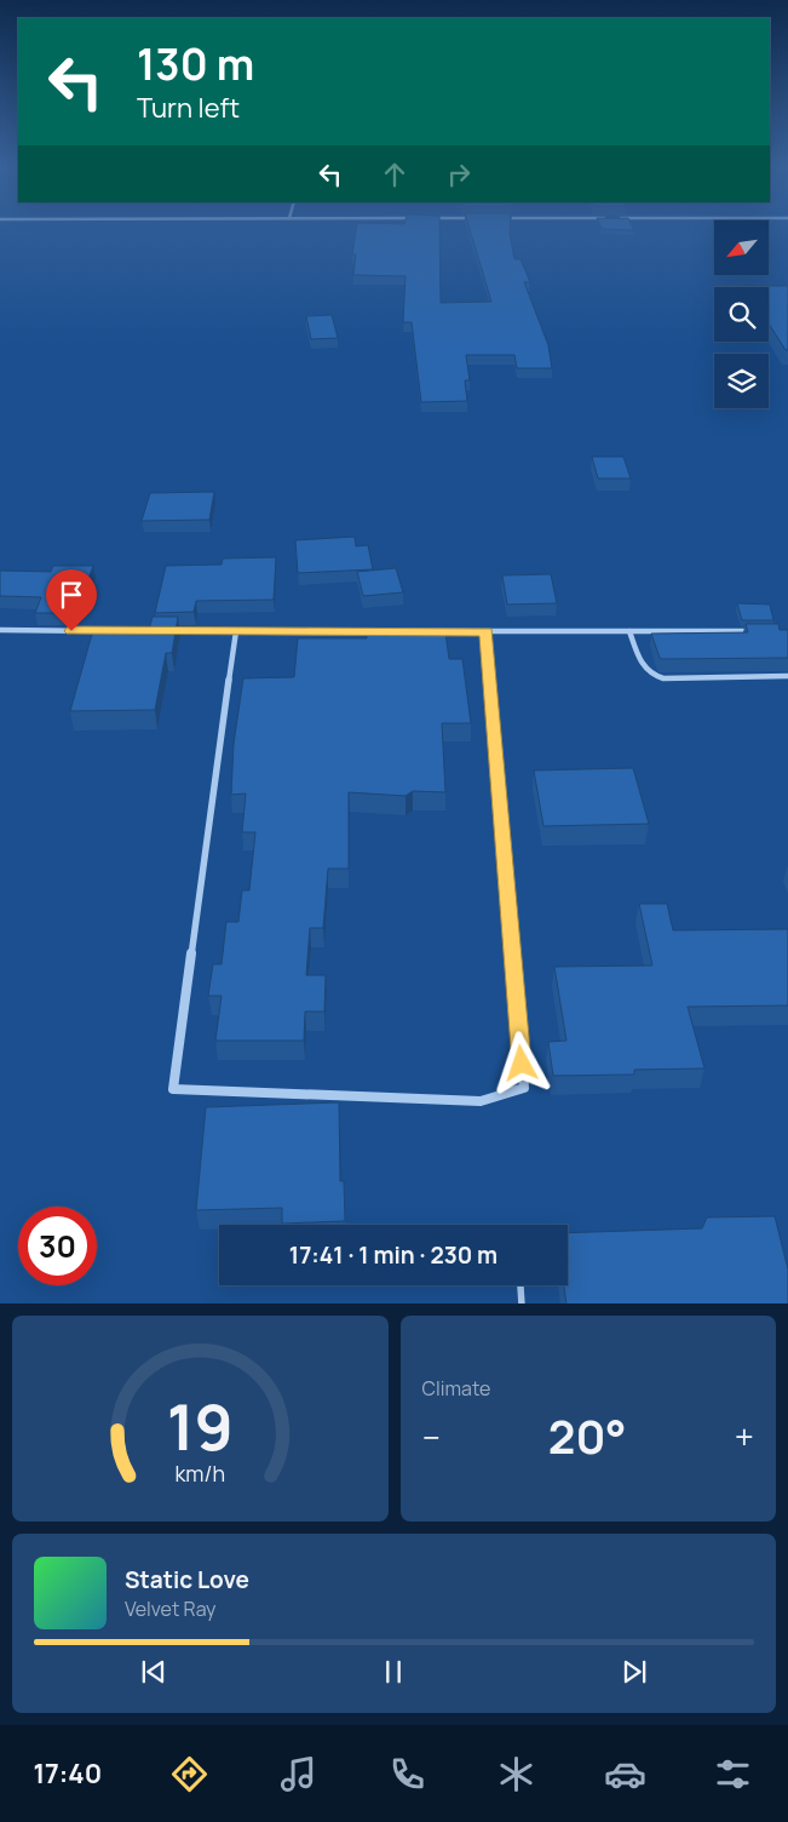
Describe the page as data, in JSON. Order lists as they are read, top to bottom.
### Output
{
  "north": "bottom left",
  "page": {
    "turn": ["130 m", "Turn left"],
    "limit": "30",
    "trip": "17:41 · 1 min · 230 m",
    "tile": "Climate",
    "heat": ["−", "20°", "+"],
    "song": ["Static Love", "Velvet Ray"],
    "tabs": "17:40",
    "gauge": ["19", "km/h"]
  }
}
